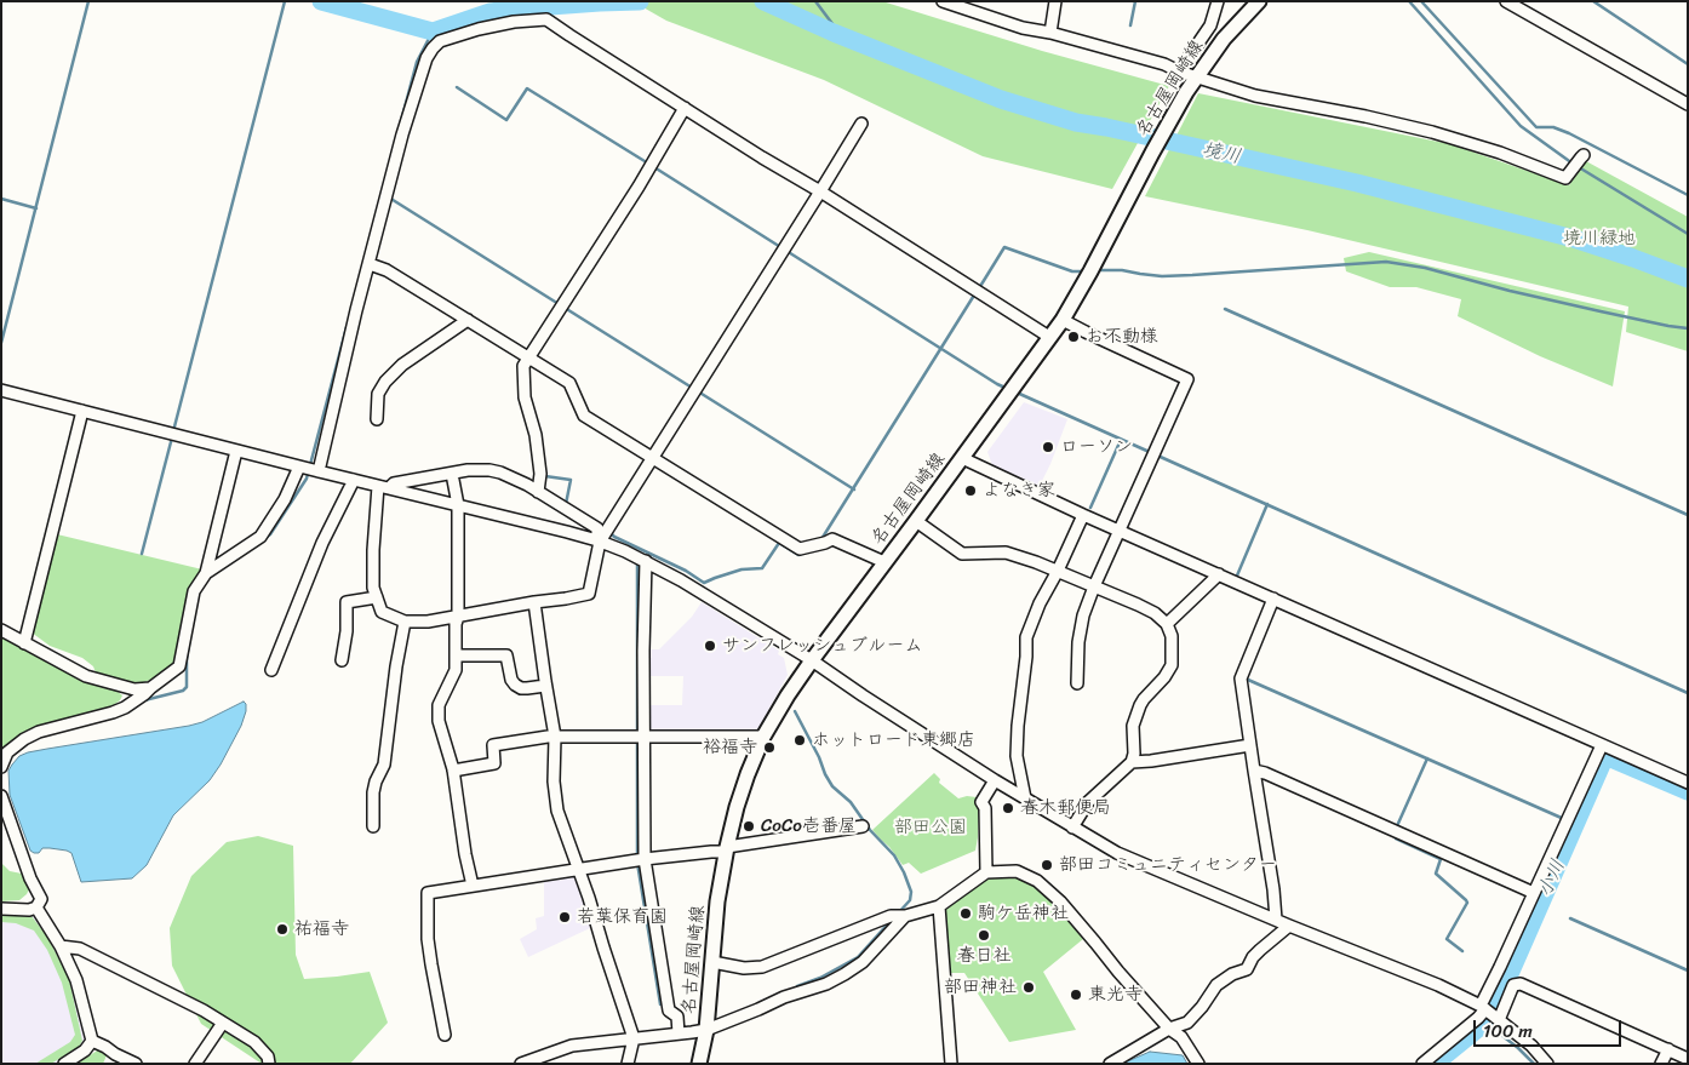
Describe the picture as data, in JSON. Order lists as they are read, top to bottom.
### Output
{
  "streets": {
    "main road": ["名古屋岡崎線"]
  },
  "water": ["境川", "小川"],
  "parks": ["境川緑地", "部田公園"],
  "places": [
    "お不動様",
    "ローソン",
    "よなき家",
    "サンフレッシュブルーム",
    "ホットロード東郷店",
    "裕福寺",
    "春木郵便局",
    "CoCo壱番屋",
    "部田コミュニティセンター",
    "駒ケ岳神社",
    "若葉保育園",
    "祐福寺",
    "春日社",
    "部田神社",
    "東光寺"
  ],
  "scale_bar": "100 m"
}
